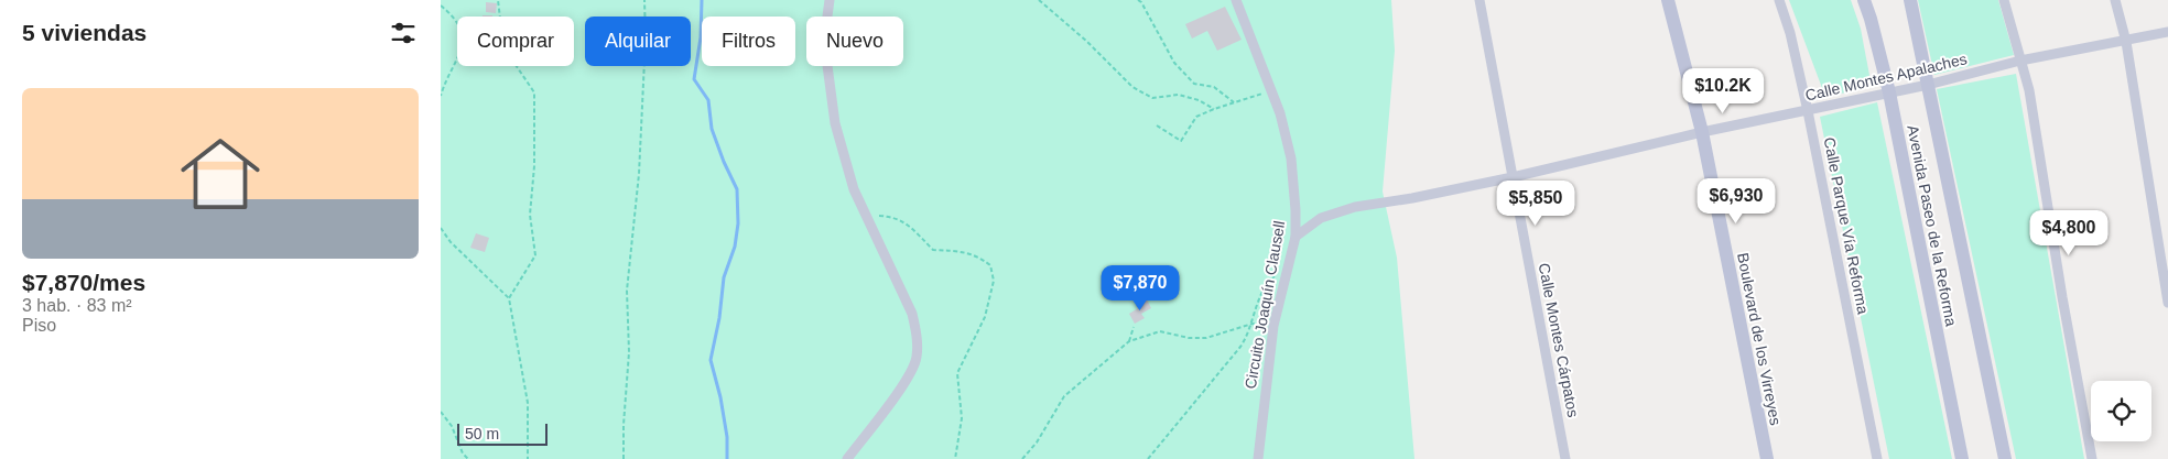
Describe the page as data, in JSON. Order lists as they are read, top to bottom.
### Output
{
  "streets": {
    "main road": ["Avenida Paseo de la Reforma", "Boulevard de los Virreyes"],
    "street": [
      "Calle Montes Apalaches",
      "Calle Parque Vía Reforma",
      "Circuito Joaquín Clausell",
      "Calle Montes Cárpatos"
    ]
  },
  "crossings": [
    ["Calle Montes Apalaches", "Calle Parque Vía Reforma"],
    ["Calle Montes Apalaches", "Avenida Paseo de la Reforma"],
    ["Calle Montes Apalaches", "Circuito Joaquín Clausell"],
    ["Calle Montes Apalaches", "Boulevard de los Virreyes"],
    ["Calle Montes Apalaches", "Calle Montes Cárpatos"]
  ],
  "scale_bar": "50 m",
  "page": {
    "heading": "5 viviendas",
    "chip": [
      "Comprar",
      "Alquilar",
      "Filtros",
      "Nuevo"
    ],
    "list": [
      {
        "name": "$7,870/mes",
        "note": "3 hab. · 83 m² · Piso"
      }
    ],
    "price": [
      "$10.2K",
      "$6,930",
      "$5,850",
      "$4,800",
      "$7,870"
    ],
    "scale": "50 m"
  }
}
